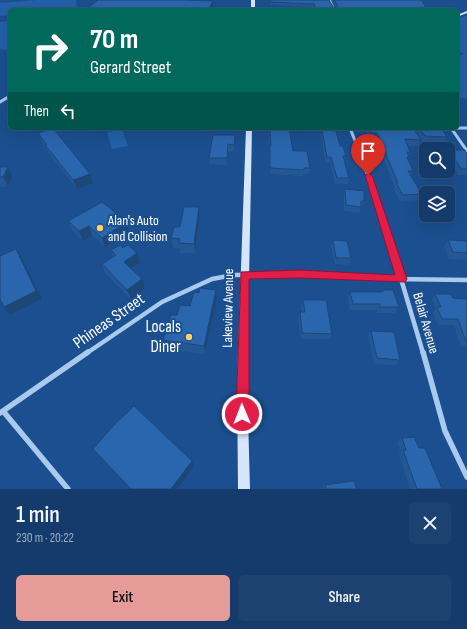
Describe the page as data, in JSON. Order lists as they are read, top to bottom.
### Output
{
  "streets": {
    "main road": ["Lakeview Avenue"],
    "street": ["Phineas Street", "Belair Avenue"]
  },
  "crossings": [
    ["Lakeview Avenue", "Phineas Street"],
    ["Phineas Street", "Belair Avenue"]
  ],
  "places": ["Alan's Auto and Collision", "Locals Diner"],
  "page": {
    "turn": ["70 m", "Gerard Street"],
    "then": "Then",
    "heading": ["1 min", "230 m · 20:22"],
    "buttons": ["Exit", "Share"]
  }
}
